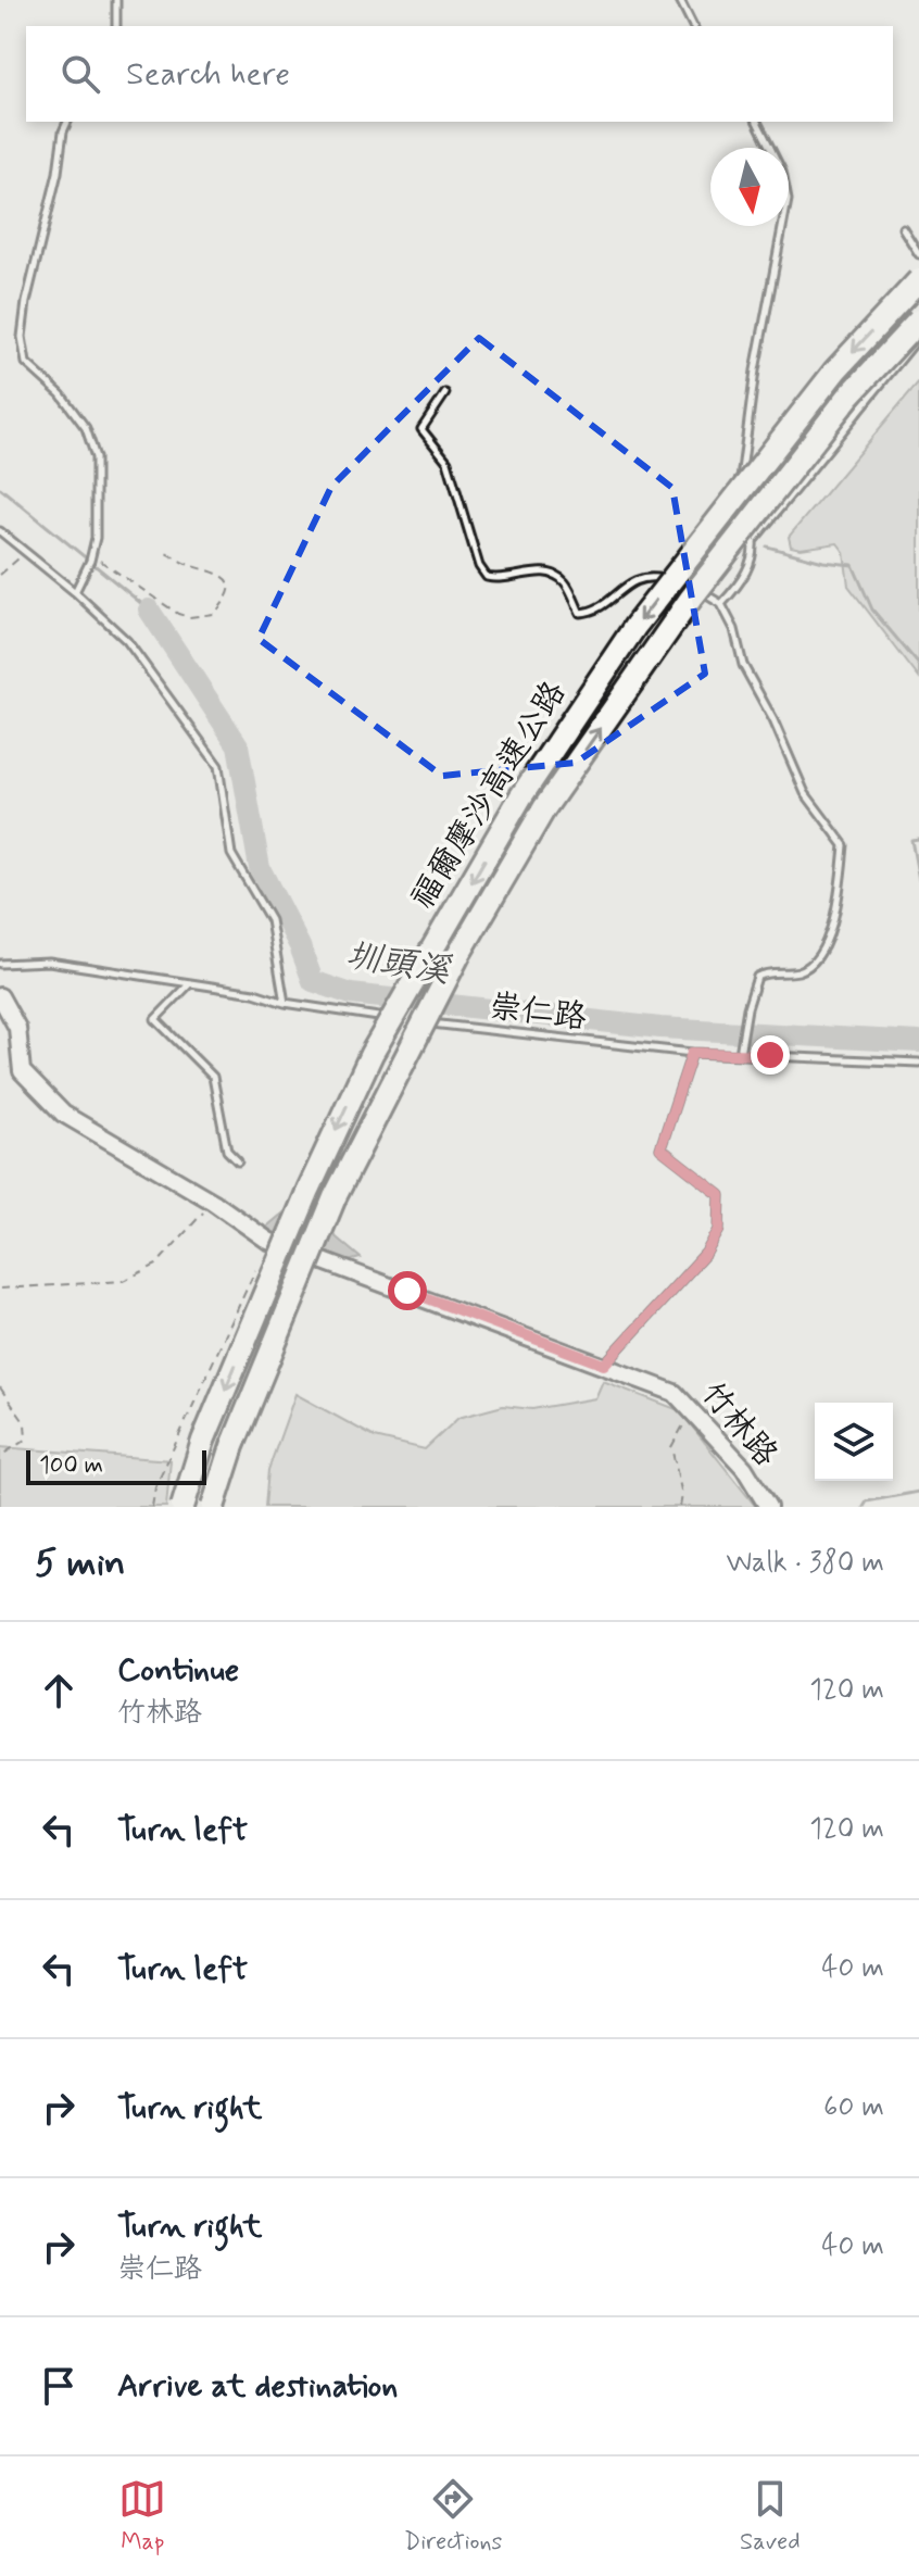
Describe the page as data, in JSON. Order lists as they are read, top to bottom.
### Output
{
  "streets": {
    "highway": ["福爾摩沙高速公路"],
    "street": ["竹林路"],
    "lane": ["崇仁路"]
  },
  "water": ["圳頭溪"],
  "scale_bar": "100 m",
  "north": "bottom",
  "page": {
    "search": "Search here",
    "scale": "100 m",
    "heading": ["5 min", "Walk · 380 m"],
    "list": [
      ["Continue", "竹林路", "120 m"],
      ["Turn left", "120 m"],
      ["Turn left", "40 m"],
      ["Turn right", "60 m"],
      ["Turn right", "崇仁路", "40 m"],
      "Arrive at destination"
    ],
    "nav": ["Map", "Directions", "Saved"]
  }
}
